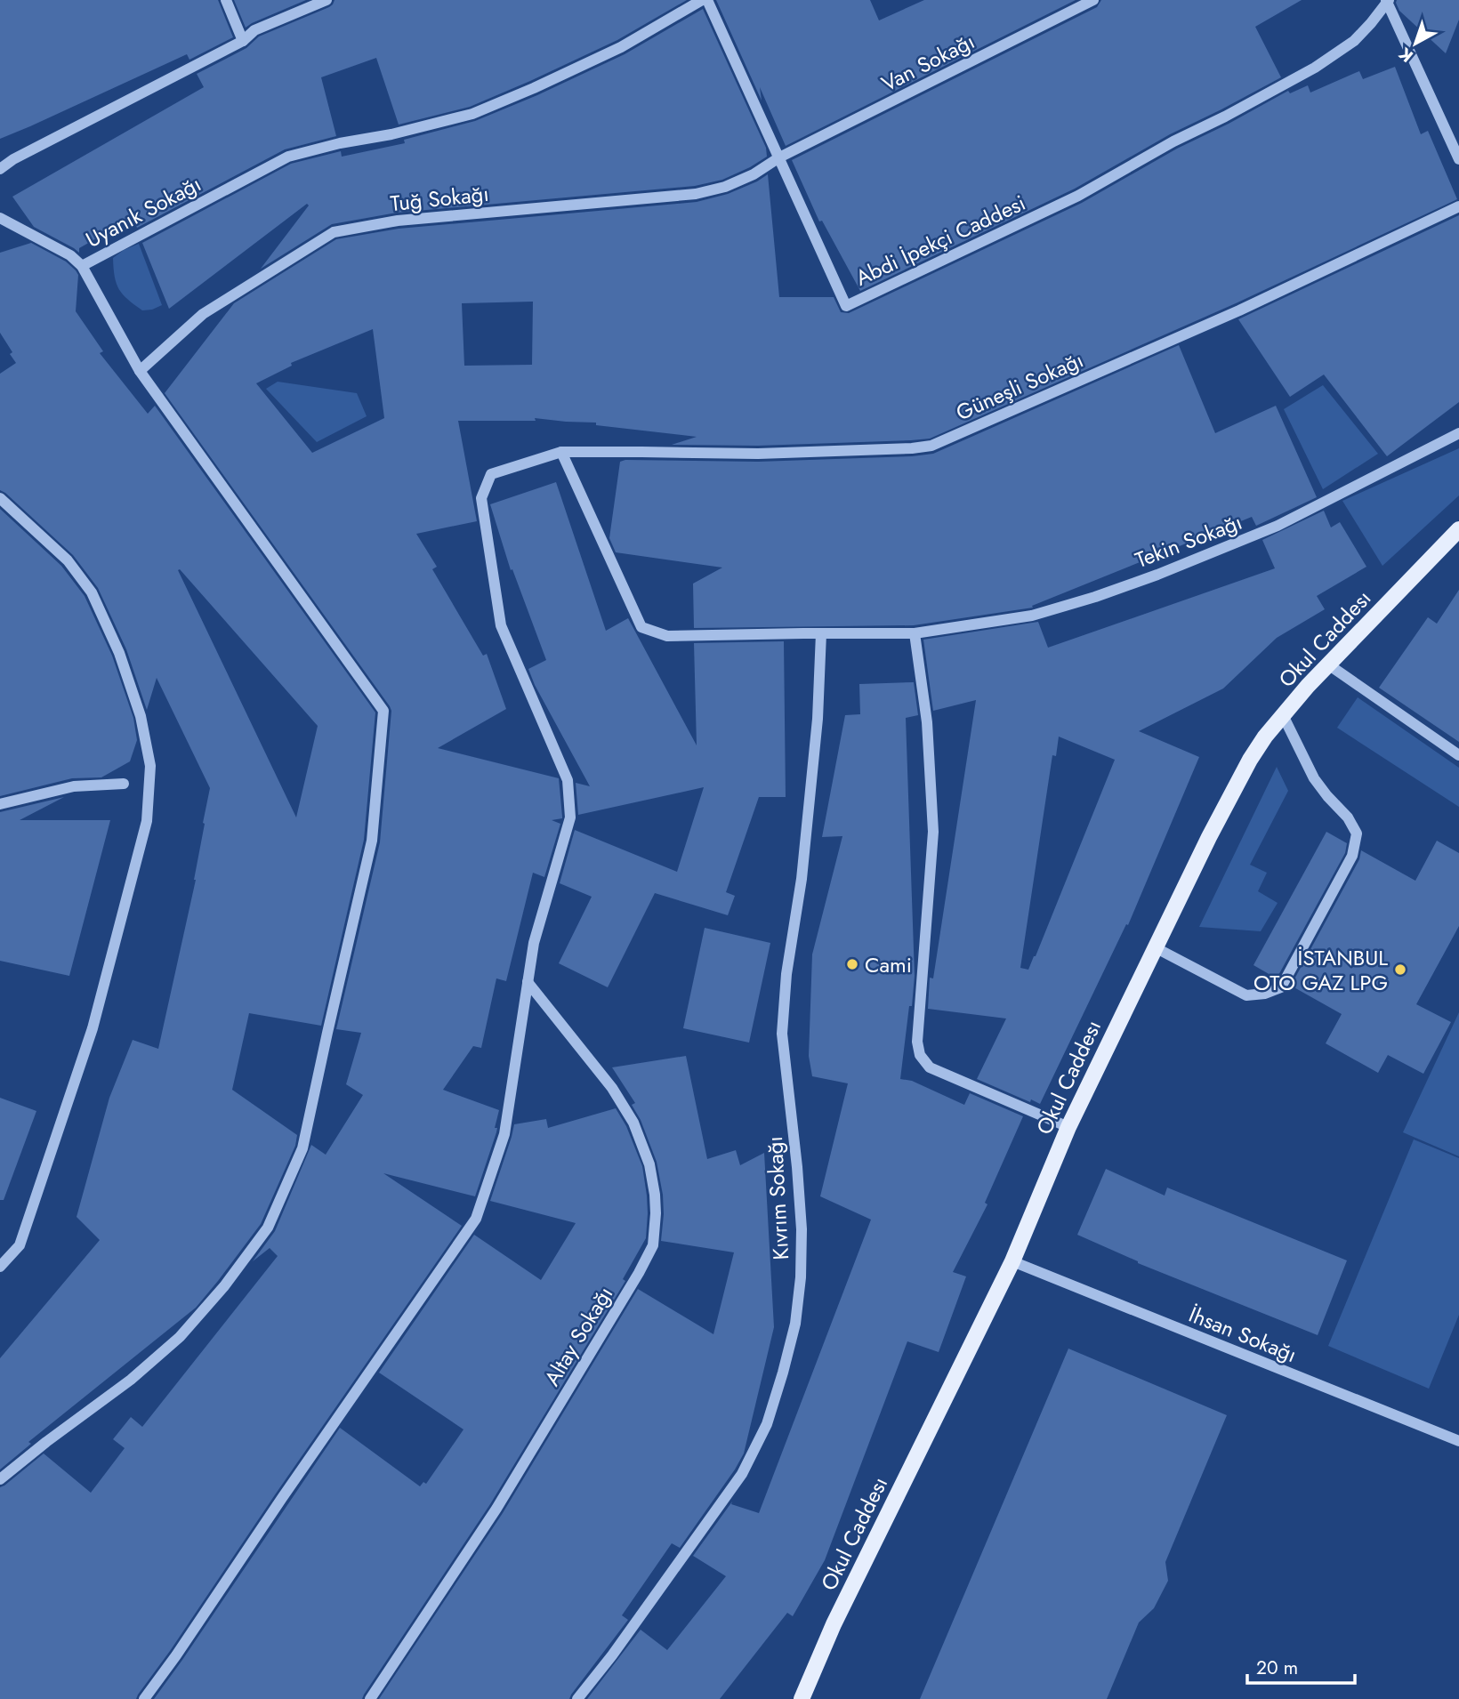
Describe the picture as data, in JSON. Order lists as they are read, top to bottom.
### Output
{
  "streets": {
    "main road": ["Okul Caddesı"],
    "street": [
      "Van Sokağı",
      "Tuğ Sokağı",
      "Uyanık Sokağı",
      "Abdi İpekçi Caddesi",
      "Güneşli Sokağı",
      "Tekin Sokağı",
      "Kıvrım Sokağı",
      "İhsan Sokağı",
      "Altay Sokağı"
    ]
  },
  "crossings": [
    ["Van Sokağı", "Tuğ Sokağı"],
    ["Van Sokağı", "Abdi İpekçi Caddesi"],
    ["Tuğ Sokağı", "Abdi İpekçi Caddesi"],
    ["Güneşli Sokağı", "Tekin Sokağı"],
    ["Güneşli Sokağı", "Altay Sokağı"],
    ["Tekin Sokağı", "Kıvrım Sokağı"],
    ["Okul Caddesı", "İhsan Sokağı"]
  ],
  "places": ["Cami", "İSTANBUL OTO GAZ LPG"],
  "scale_bar": "20 m",
  "north": "bottom left"
}
